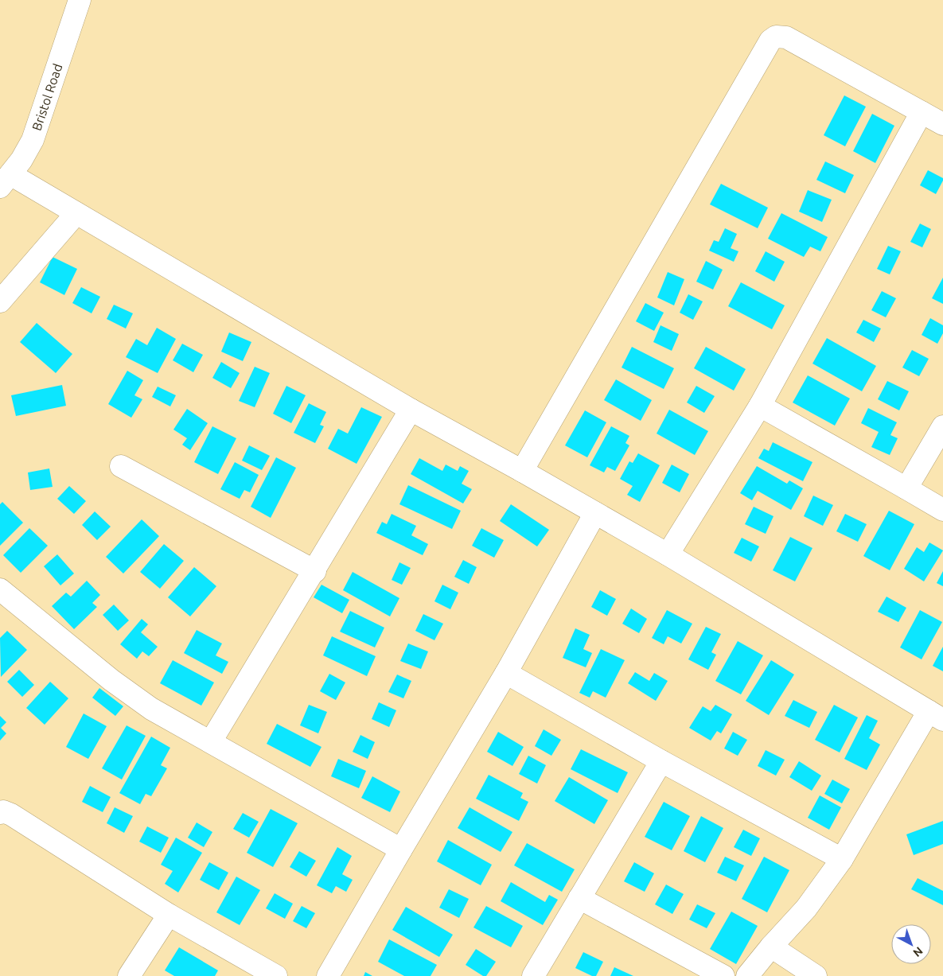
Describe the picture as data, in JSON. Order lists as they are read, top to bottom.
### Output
{
  "streets": {
    "street": ["Bristol Road"]
  },
  "north": "bottom right"
}
